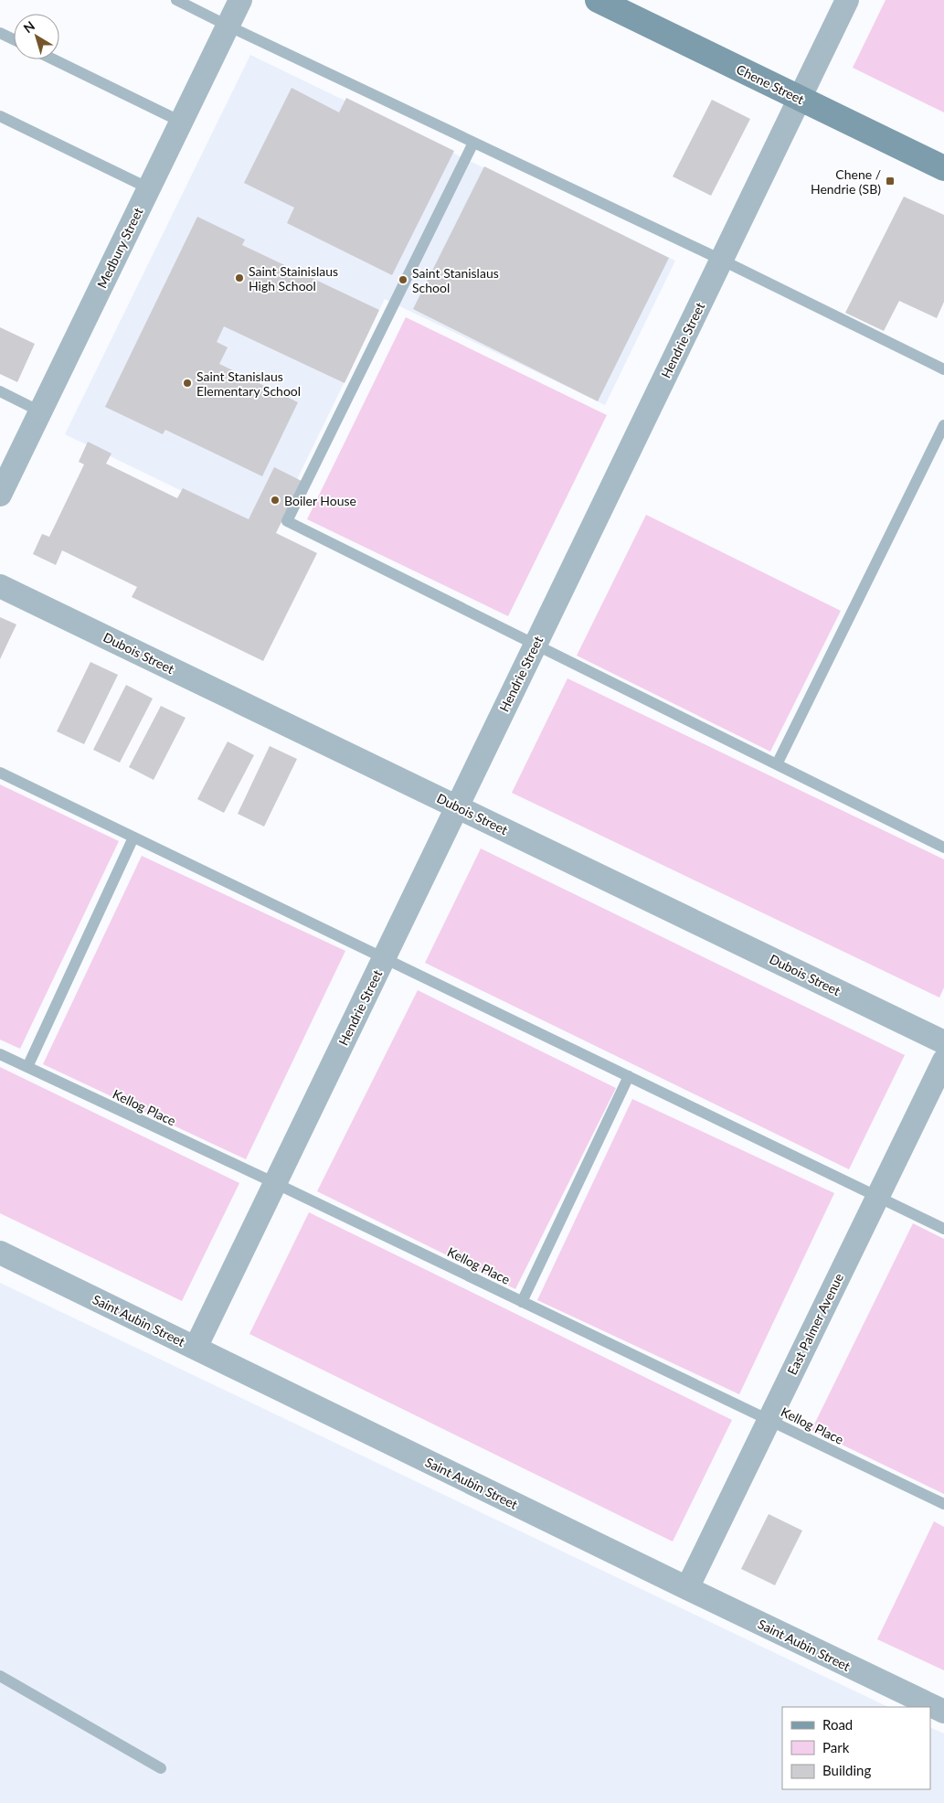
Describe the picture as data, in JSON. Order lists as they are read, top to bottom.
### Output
{
  "streets": {
    "street": [
      "Chene Street",
      "Medbury Street",
      "Hendrie Street",
      "Dubois Street",
      "Saint Aubin Street",
      "East Palmer Avenue"
    ],
    "lane": ["Kellog Place"]
  },
  "crossings": [
    ["Chene Street", "Hendrie Street"],
    ["Hendrie Street", "Dubois Street"],
    ["Hendrie Street", "Kellog Place"],
    ["Hendrie Street", "Saint Aubin Street"],
    ["Kellog Place", "East Palmer Avenue"],
    ["Saint Aubin Street", "East Palmer Avenue"]
  ],
  "places": {
    "transit": ["Chene / Hendrie (SB)"],
    "other": [
      "Saint Stainislaus High School",
      "Saint Stanislaus School",
      "Saint Stanislaus Elementary School",
      "Boiler House"
    ]
  },
  "legend": ["Road", "Park", "Building"],
  "north": "top left"
}
